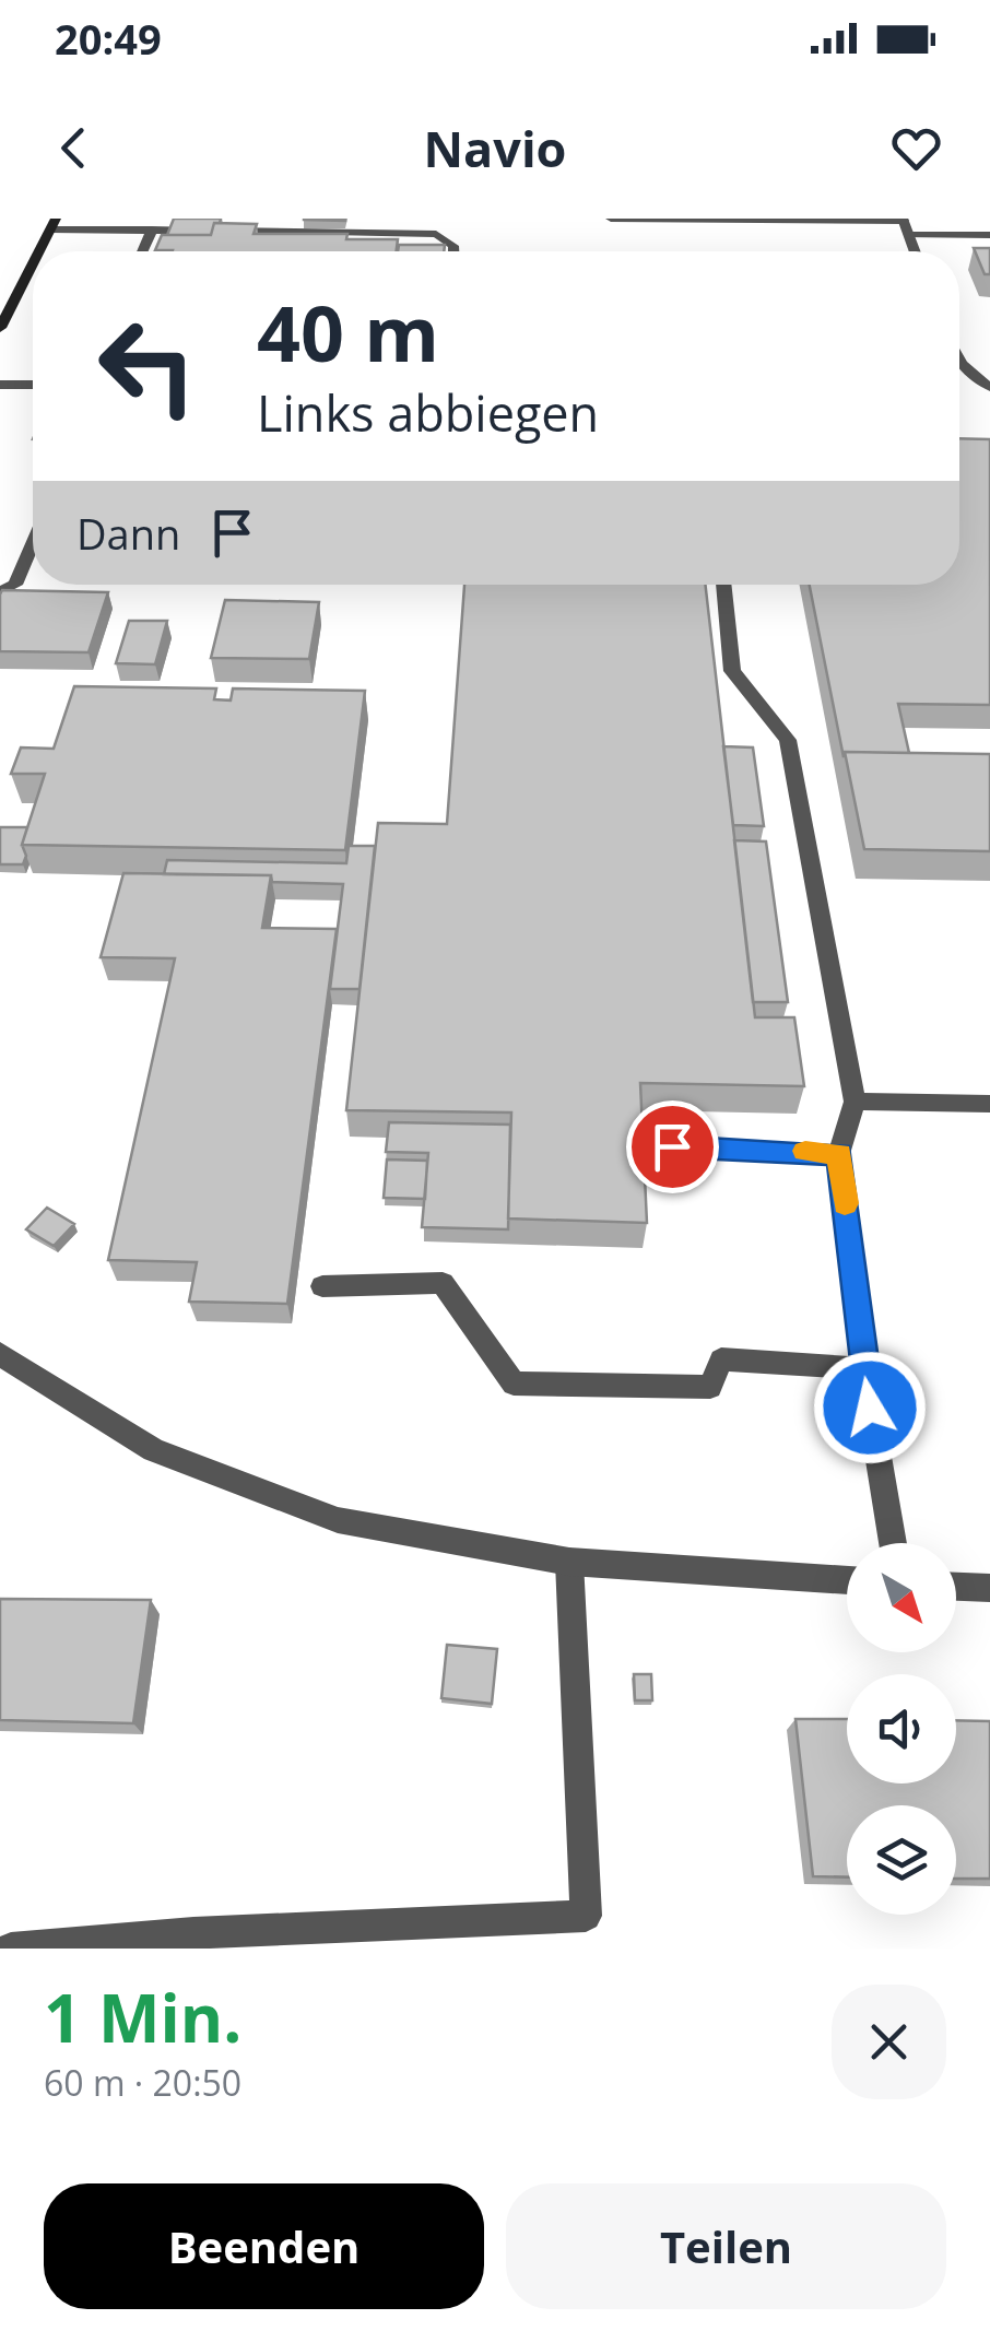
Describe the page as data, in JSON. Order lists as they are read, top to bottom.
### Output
{
  "north": "bottom right",
  "page": {
    "status": "20:49",
    "header": "Navio",
    "turn": ["40 m", "Links abbiegen"],
    "then": "Dann",
    "heading": ["1 Min.", "60 m · 20:50"],
    "buttons": ["Beenden", "Teilen"]
  }
}
